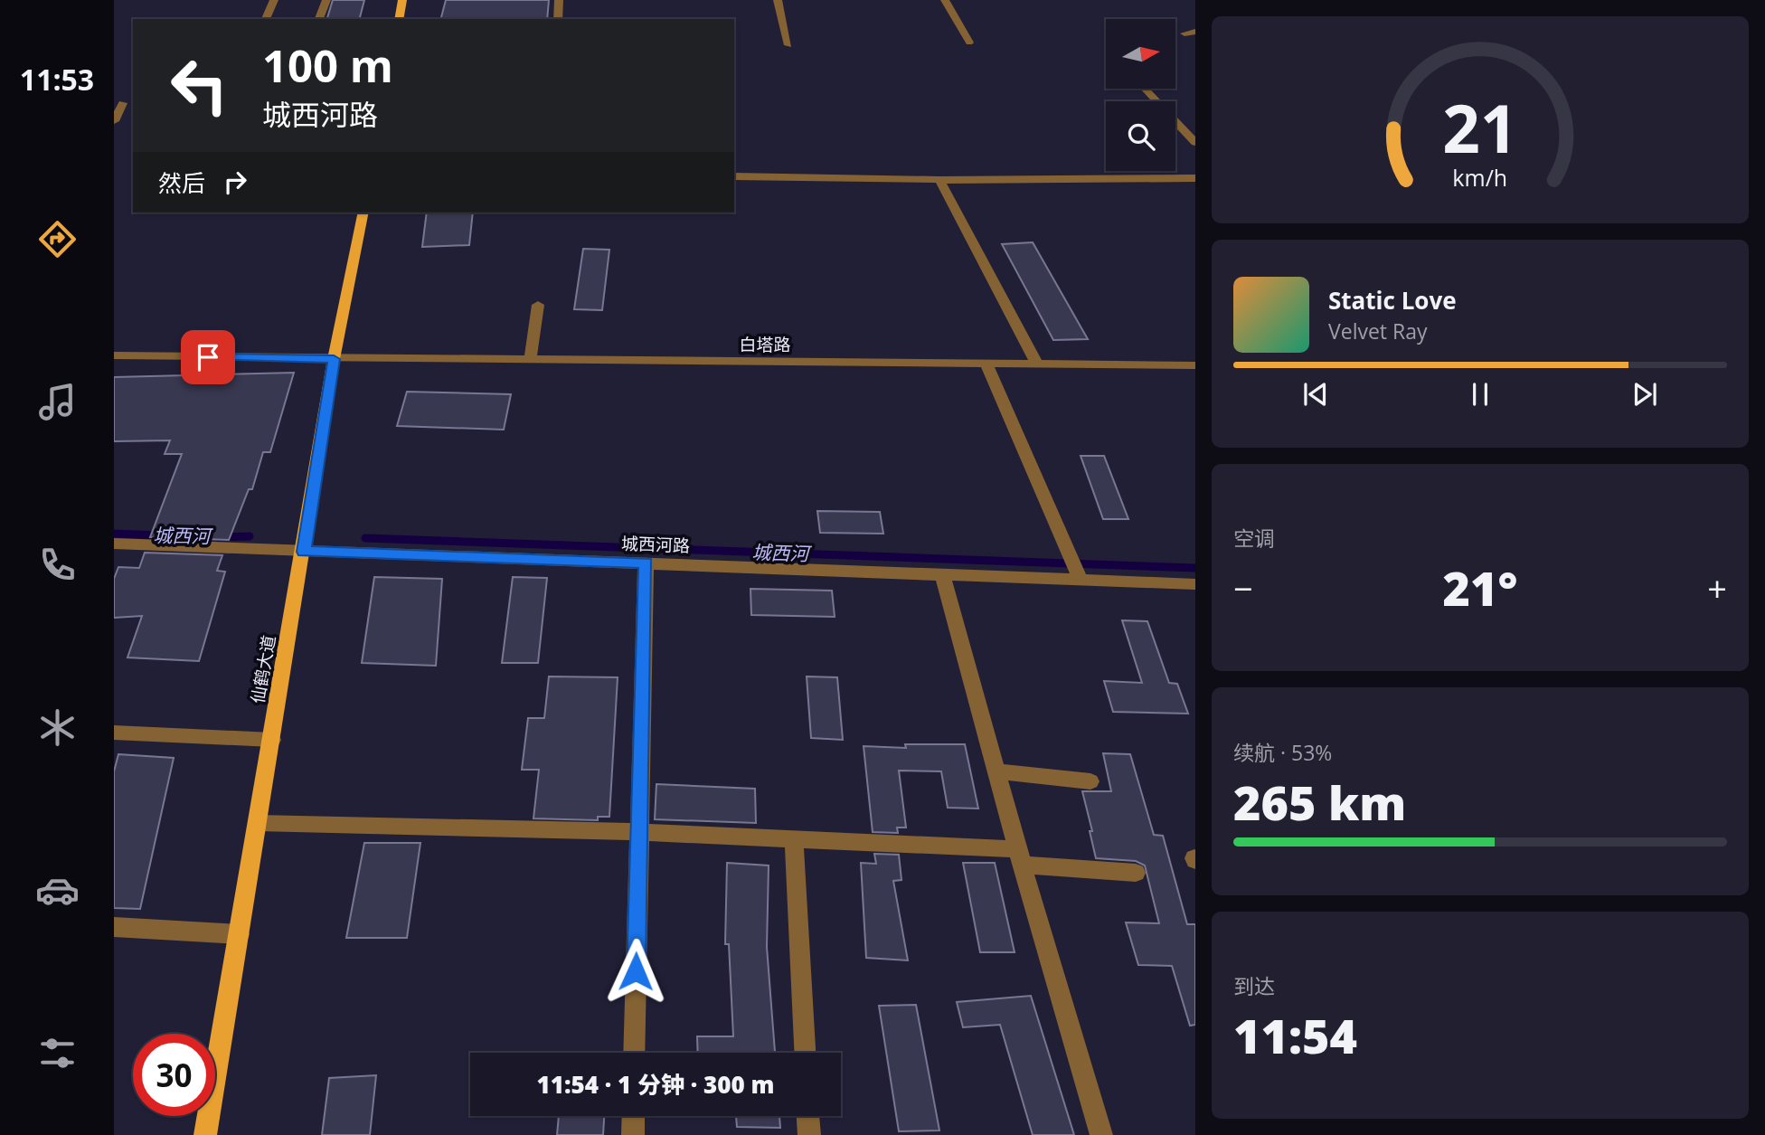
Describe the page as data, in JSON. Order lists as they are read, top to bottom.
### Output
{
  "streets": {
    "main road": ["仙鹤大道"],
    "street": ["白塔路", "城西河路"]
  },
  "crossings": [
    ["白塔路", "仙鹤大道"],
    ["城西河路", "仙鹤大道"]
  ],
  "water": ["城西河"],
  "north": "right",
  "page": {
    "tabs": "11:53",
    "turn": ["100 m", "城西河路"],
    "then": "然后",
    "song": ["Static Love", "Velvet Ray"],
    "tile": [
      "空调",
      ["续航 · 53%", "265 km"],
      ["到达", "11:54"]
    ],
    "heat": ["−", "21°", "+"],
    "limit": "30",
    "trip": "11:54 · 1 分钟 · 300 m",
    "gauge": ["21", "km/h"]
  }
}
